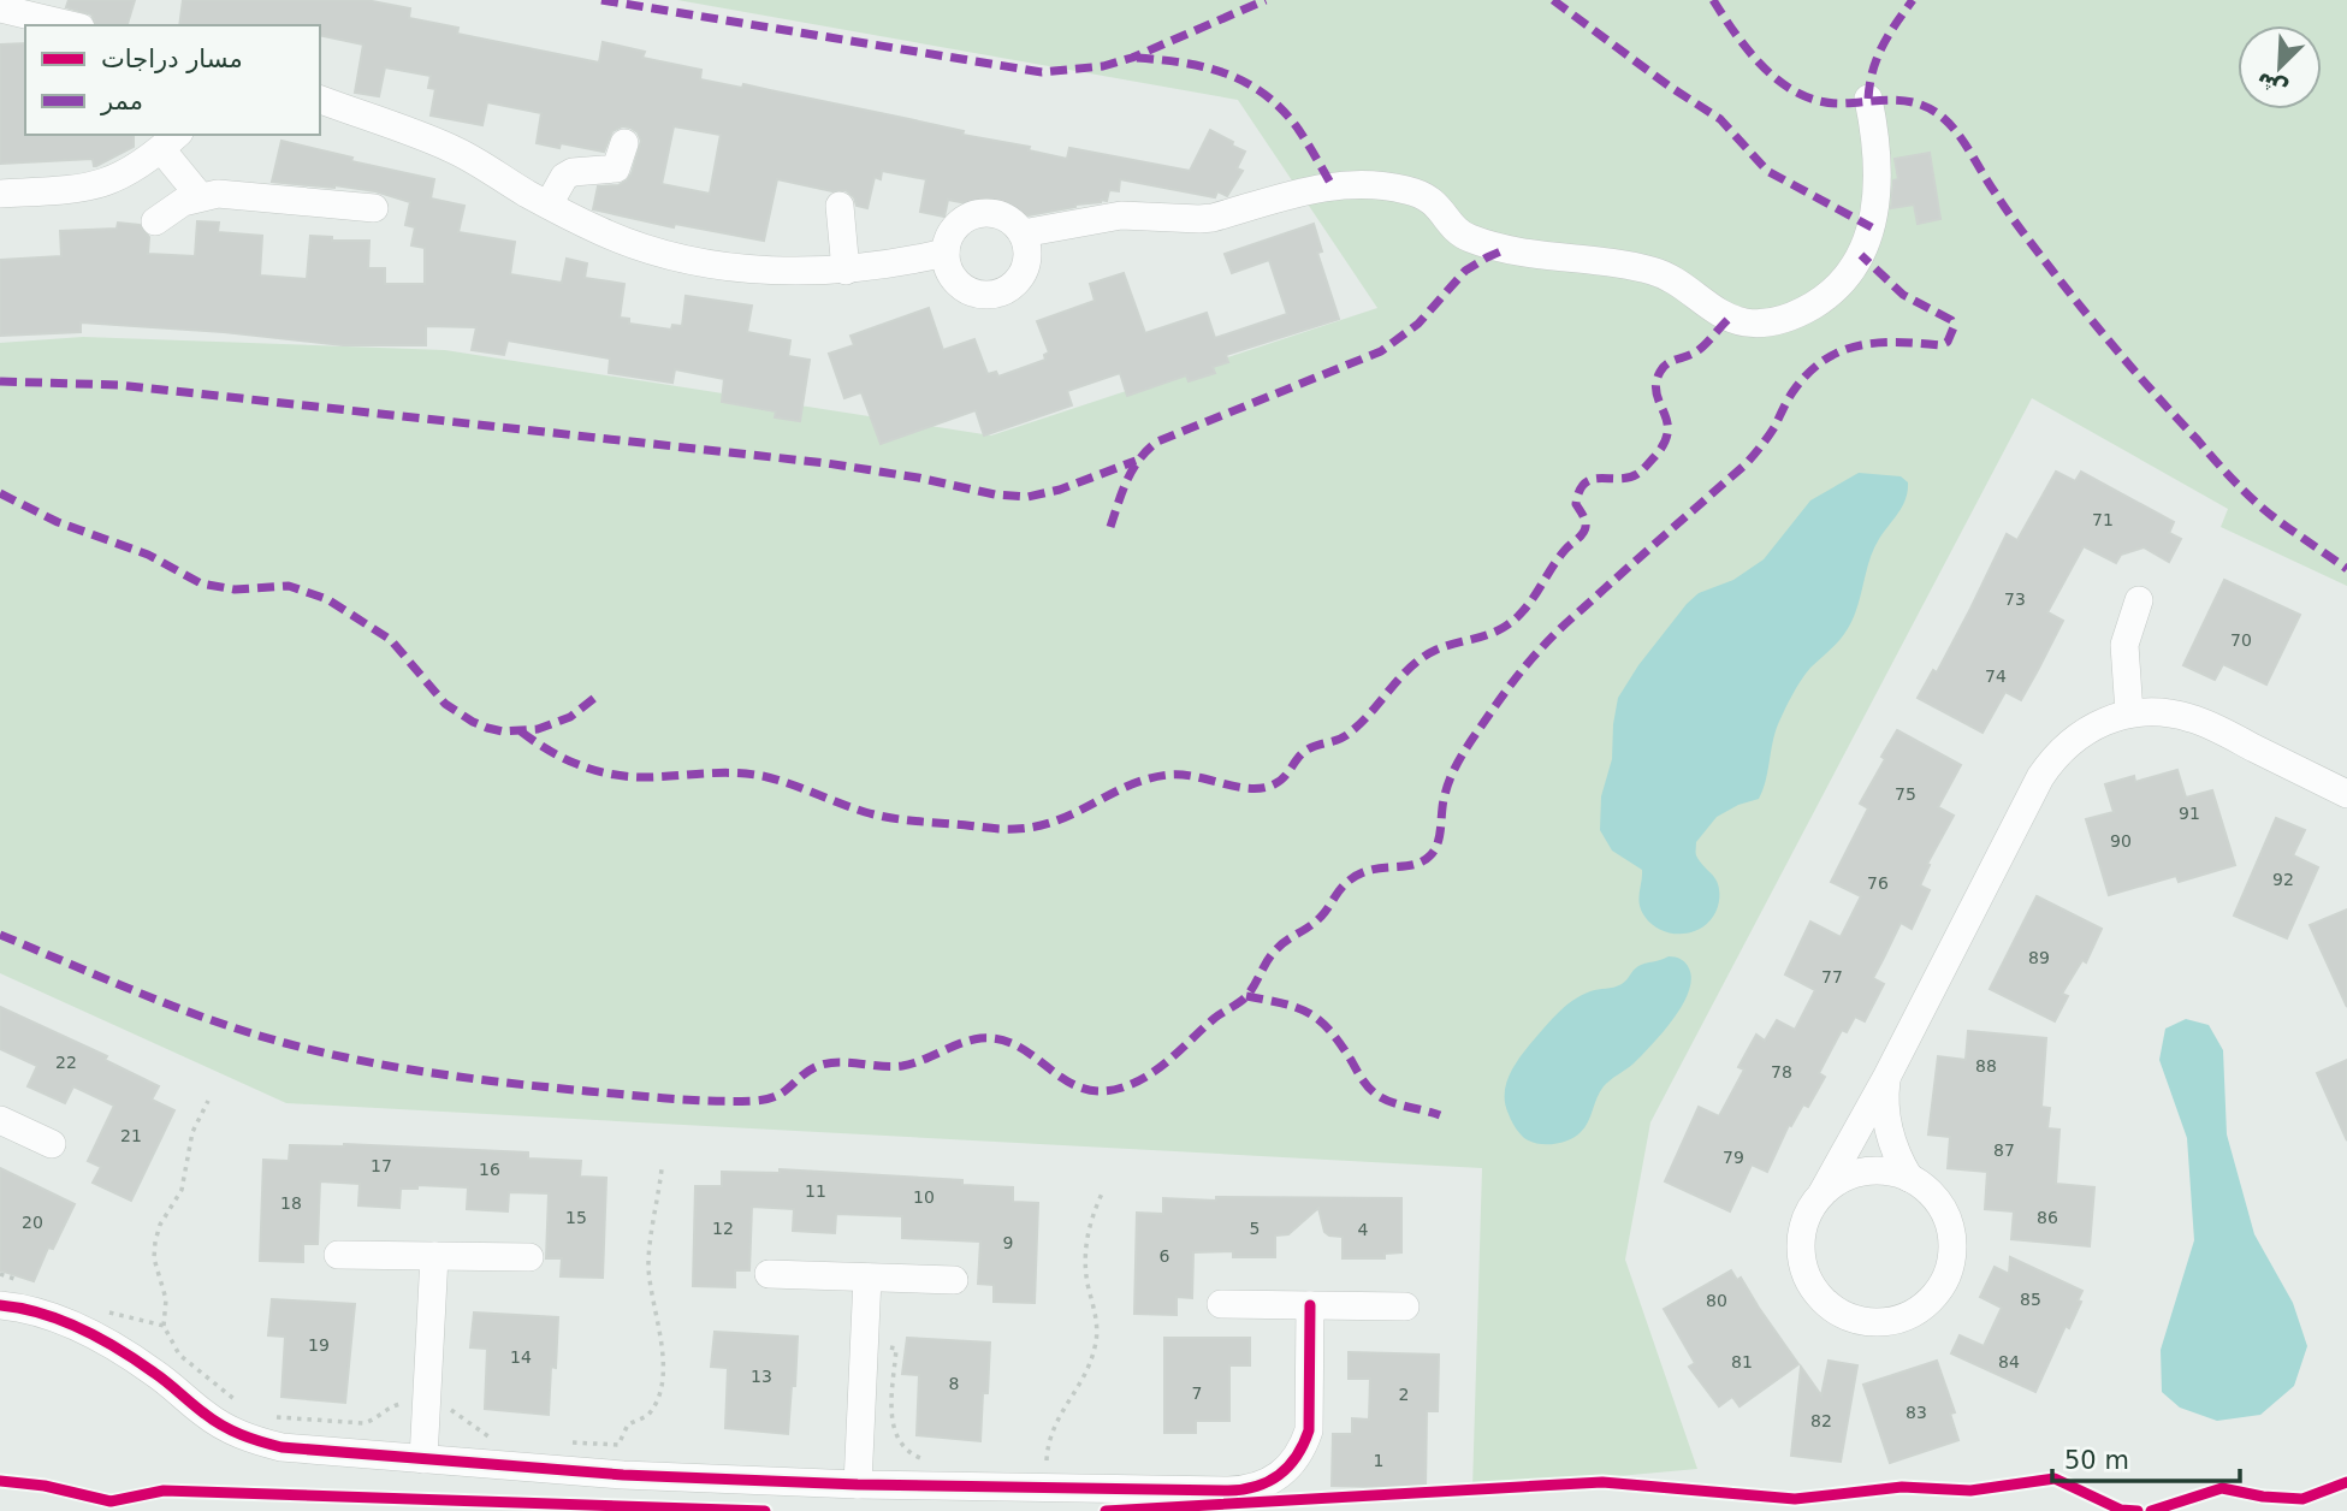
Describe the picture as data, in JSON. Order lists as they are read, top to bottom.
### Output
{
  "house_numbers": [
    "71",
    "73",
    "70",
    "74",
    "75",
    "91",
    "90",
    "92",
    "76",
    "89",
    "77",
    "22",
    "88",
    "78",
    "21",
    "87",
    "79",
    "17",
    "16",
    "11",
    "10",
    "18",
    "15",
    "86",
    "20",
    "12",
    "5",
    "4",
    "9",
    "6",
    "85",
    "80",
    "19",
    "14",
    "81",
    "84",
    "13",
    "8",
    "7",
    "2",
    "83",
    "82",
    "1"
  ],
  "legend": ["مسار دراجات", "ممر"],
  "scale_bar": "50 m",
  "north": "bottom left"
}
